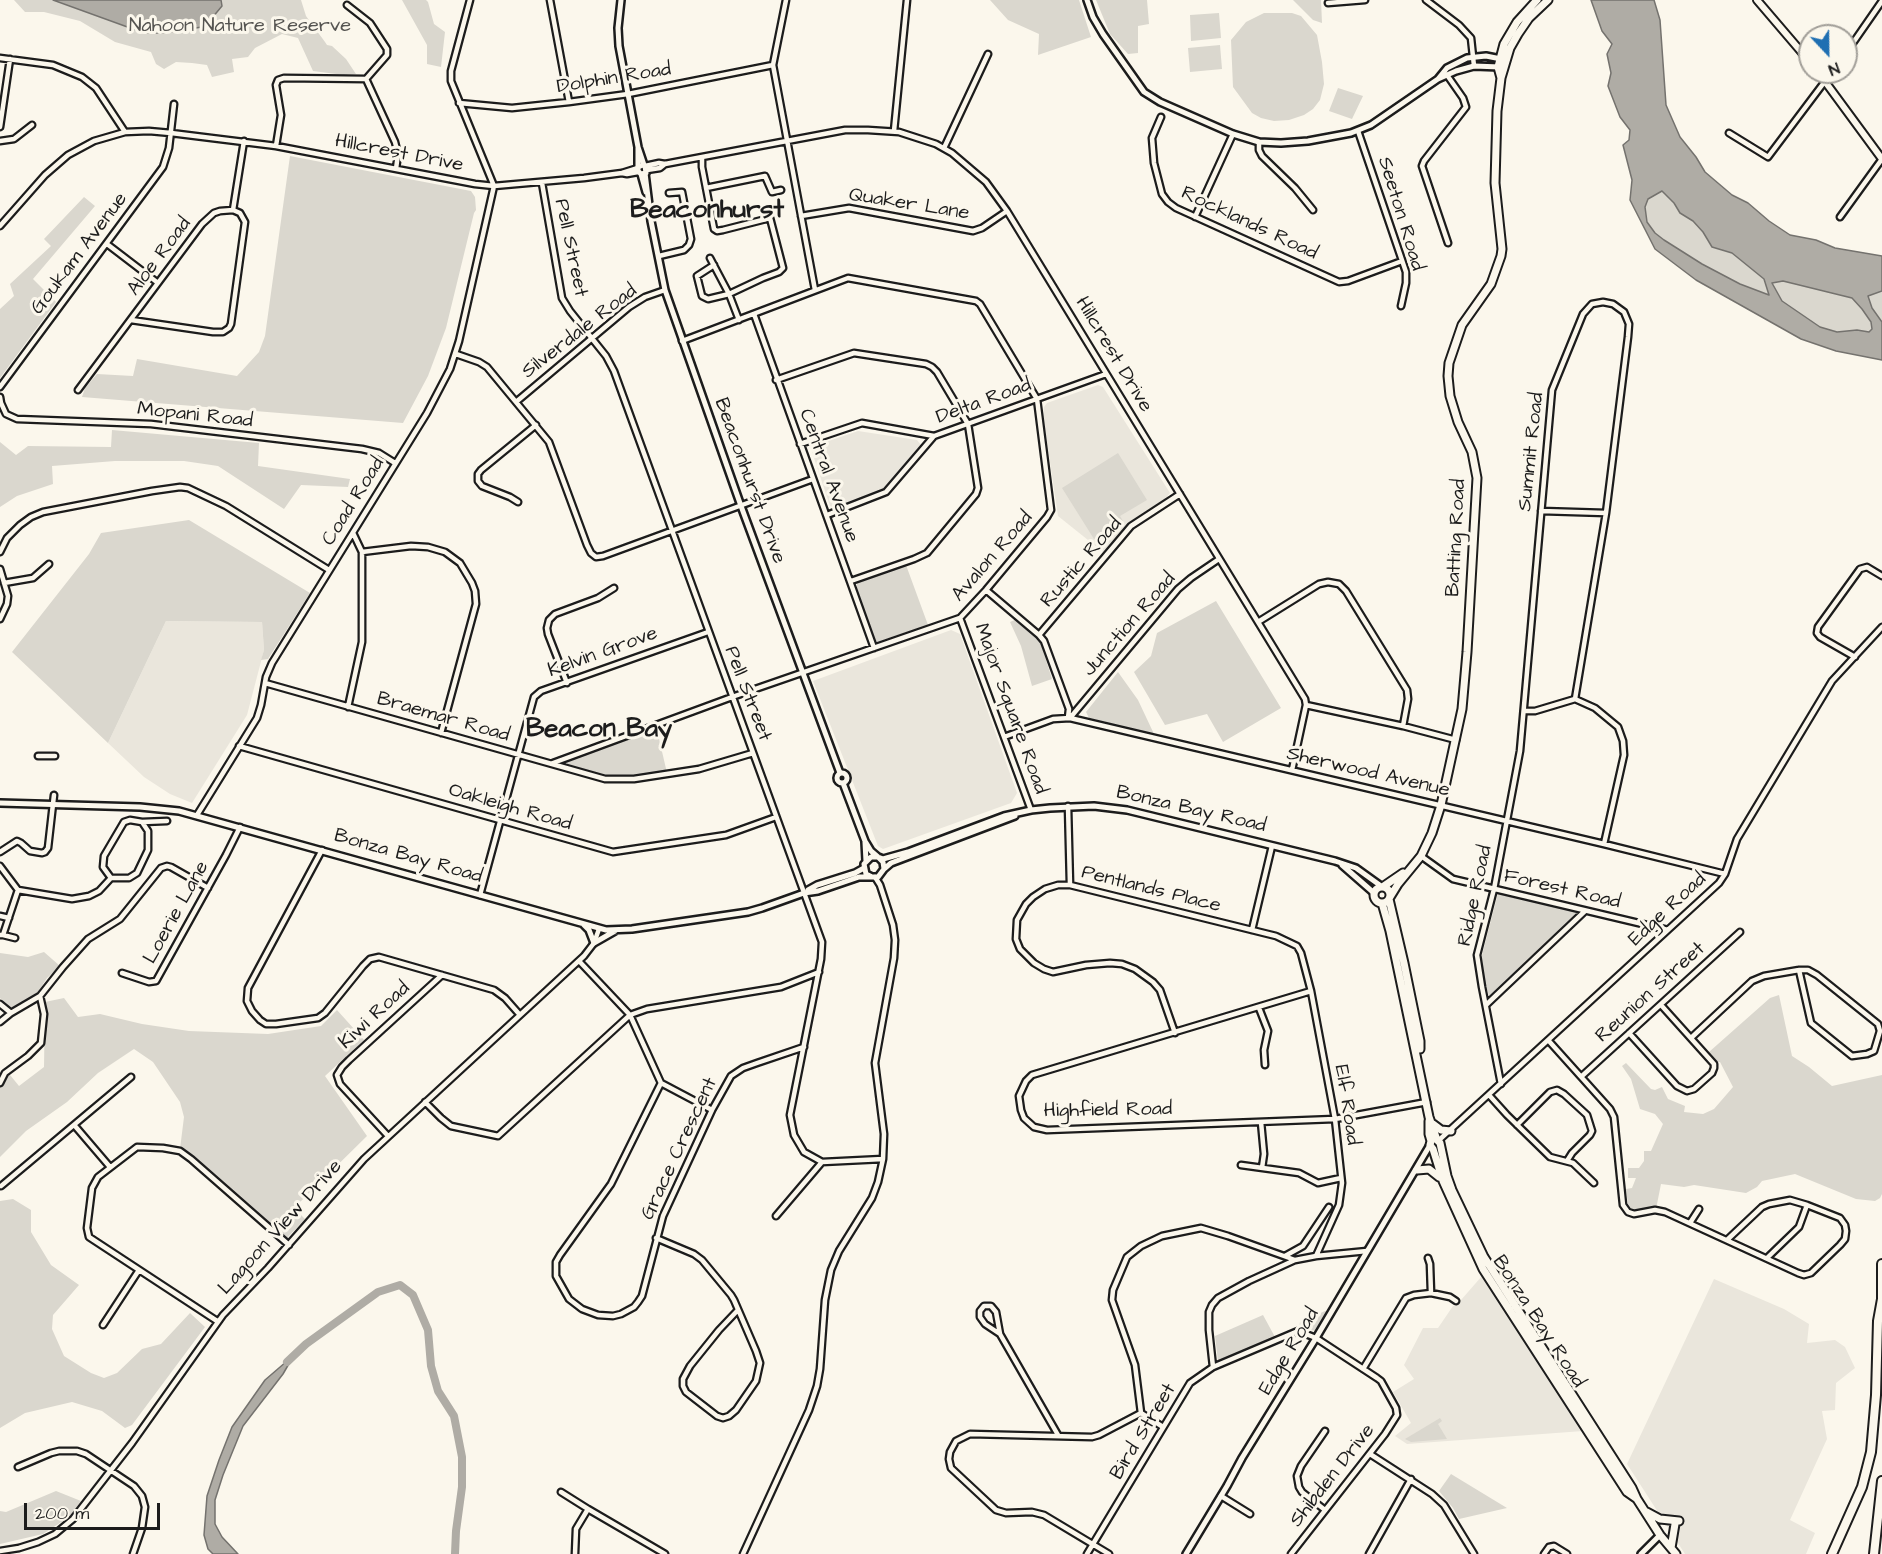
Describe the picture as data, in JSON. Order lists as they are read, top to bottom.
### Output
{
  "streets": {
    "main road": ["Batting Road", "Bonza Bay Road"],
    "street": [
      "Dolphin Road",
      "Hillcrest Drive",
      "Quaker Lane",
      "Seeton Road",
      "Rocklands Road",
      "Pell Street",
      "Goukam Avenue",
      "Aloe Road",
      "Silverdale Road",
      "Delta Road",
      "Mopani Road",
      "Summit Road",
      "Central Avenue",
      "Beaconhurst Drive",
      "Coad Road",
      "Avalon Road",
      "Rustic Road",
      "Junction Road",
      "Kelvin Grove",
      "Major Square Road",
      "Braemar Road",
      "Sherwood Avenue",
      "Oakleigh Road",
      "Pentlands Place",
      "Forest Road",
      "Ridge Road",
      "Edge Road",
      "Loerie Lane",
      "Reunion Street",
      "Kiwi Road",
      "Elf Road",
      "Highfield Road",
      "Grace Crescent",
      "Lagoon View Drive",
      "Bird Street",
      "Shibden Drive"
    ]
  },
  "crossings": [
    ["Dolphin Road", "Beaconhurst Drive"],
    ["Hillcrest Drive", "Quaker Lane"],
    ["Hillcrest Drive", "Pell Street"],
    ["Hillcrest Drive", "Goukam Avenue"],
    ["Hillcrest Drive", "Delta Road"],
    ["Hillcrest Drive", "Beaconhurst Drive"],
    ["Hillcrest Drive", "Coad Road"],
    ["Hillcrest Drive", "Rustic Road"],
    ["Hillcrest Drive", "Junction Road"],
    ["Seeton Road", "Rocklands Road"],
    ["Pell Street", "Silverdale Road"],
    ["Pell Street", "Avalon Road"],
    ["Pell Street", "Kelvin Grove"],
    ["Pell Street", "Braemar Road"],
    ["Pell Street", "Oakleigh Road"],
    ["Pell Street", "Bonza Bay Road"],
    ["Pell Street", "Grace Crescent"],
    ["Silverdale Road", "Beaconhurst Drive"],
    ["Delta Road", "Central Avenue"],
    ["Delta Road", "Avalon Road"],
    ["Mopani Road", "Coad Road"],
    ["Summit Road", "Sherwood Avenue"],
    ["Summit Road", "Ridge Road"],
    ["Central Avenue", "Avalon Road"],
    ["Beaconhurst Drive", "Avalon Road"],
    ["Coad Road", "Braemar Road"],
    ["Coad Road", "Oakleigh Road"],
    ["Coad Road", "Bonza Bay Road"],
    ["Batting Road", "Sherwood Avenue"],
    ["Batting Road", "Bonza Bay Road"],
    ["Batting Road", "Forest Road"],
    ["Avalon Road", "Major Square Road"],
    ["Avalon Road", "Braemar Road"],
    ["Junction Road", "Sherwood Avenue"],
    ["Kelvin Grove", "Braemar Road"],
    ["Kelvin Grove", "Oakleigh Road"],
    ["Kelvin Grove", "Bonza Bay Road"],
    ["Major Square Road", "Sherwood Avenue"],
    ["Major Square Road", "Bonza Bay Road"],
    ["Sherwood Avenue", "Ridge Road"],
    ["Sherwood Avenue", "Edge Road"],
    ["Bonza Bay Road", "Edge Road"],
    ["Bonza Bay Road", "Loerie Lane"],
    ["Bonza Bay Road", "Highfield Road"],
    ["Bonza Bay Road", "Lagoon View Drive"],
    ["Pentlands Place", "Elf Road"],
    ["Pentlands Place", "Highfield Road"],
    ["Forest Road", "Ridge Road"],
    ["Forest Road", "Edge Road"],
    ["Ridge Road", "Edge Road"],
    ["Edge Road", "Bird Street"],
    ["Kiwi Road", "Lagoon View Drive"],
    ["Elf Road", "Highfield Road"]
  ],
  "districts": ["Beaconhurst", "Beacon Bay"],
  "parks": ["Nahoon Nature Reserve"],
  "scale_bar": "200 m",
  "north": "bottom"
}
